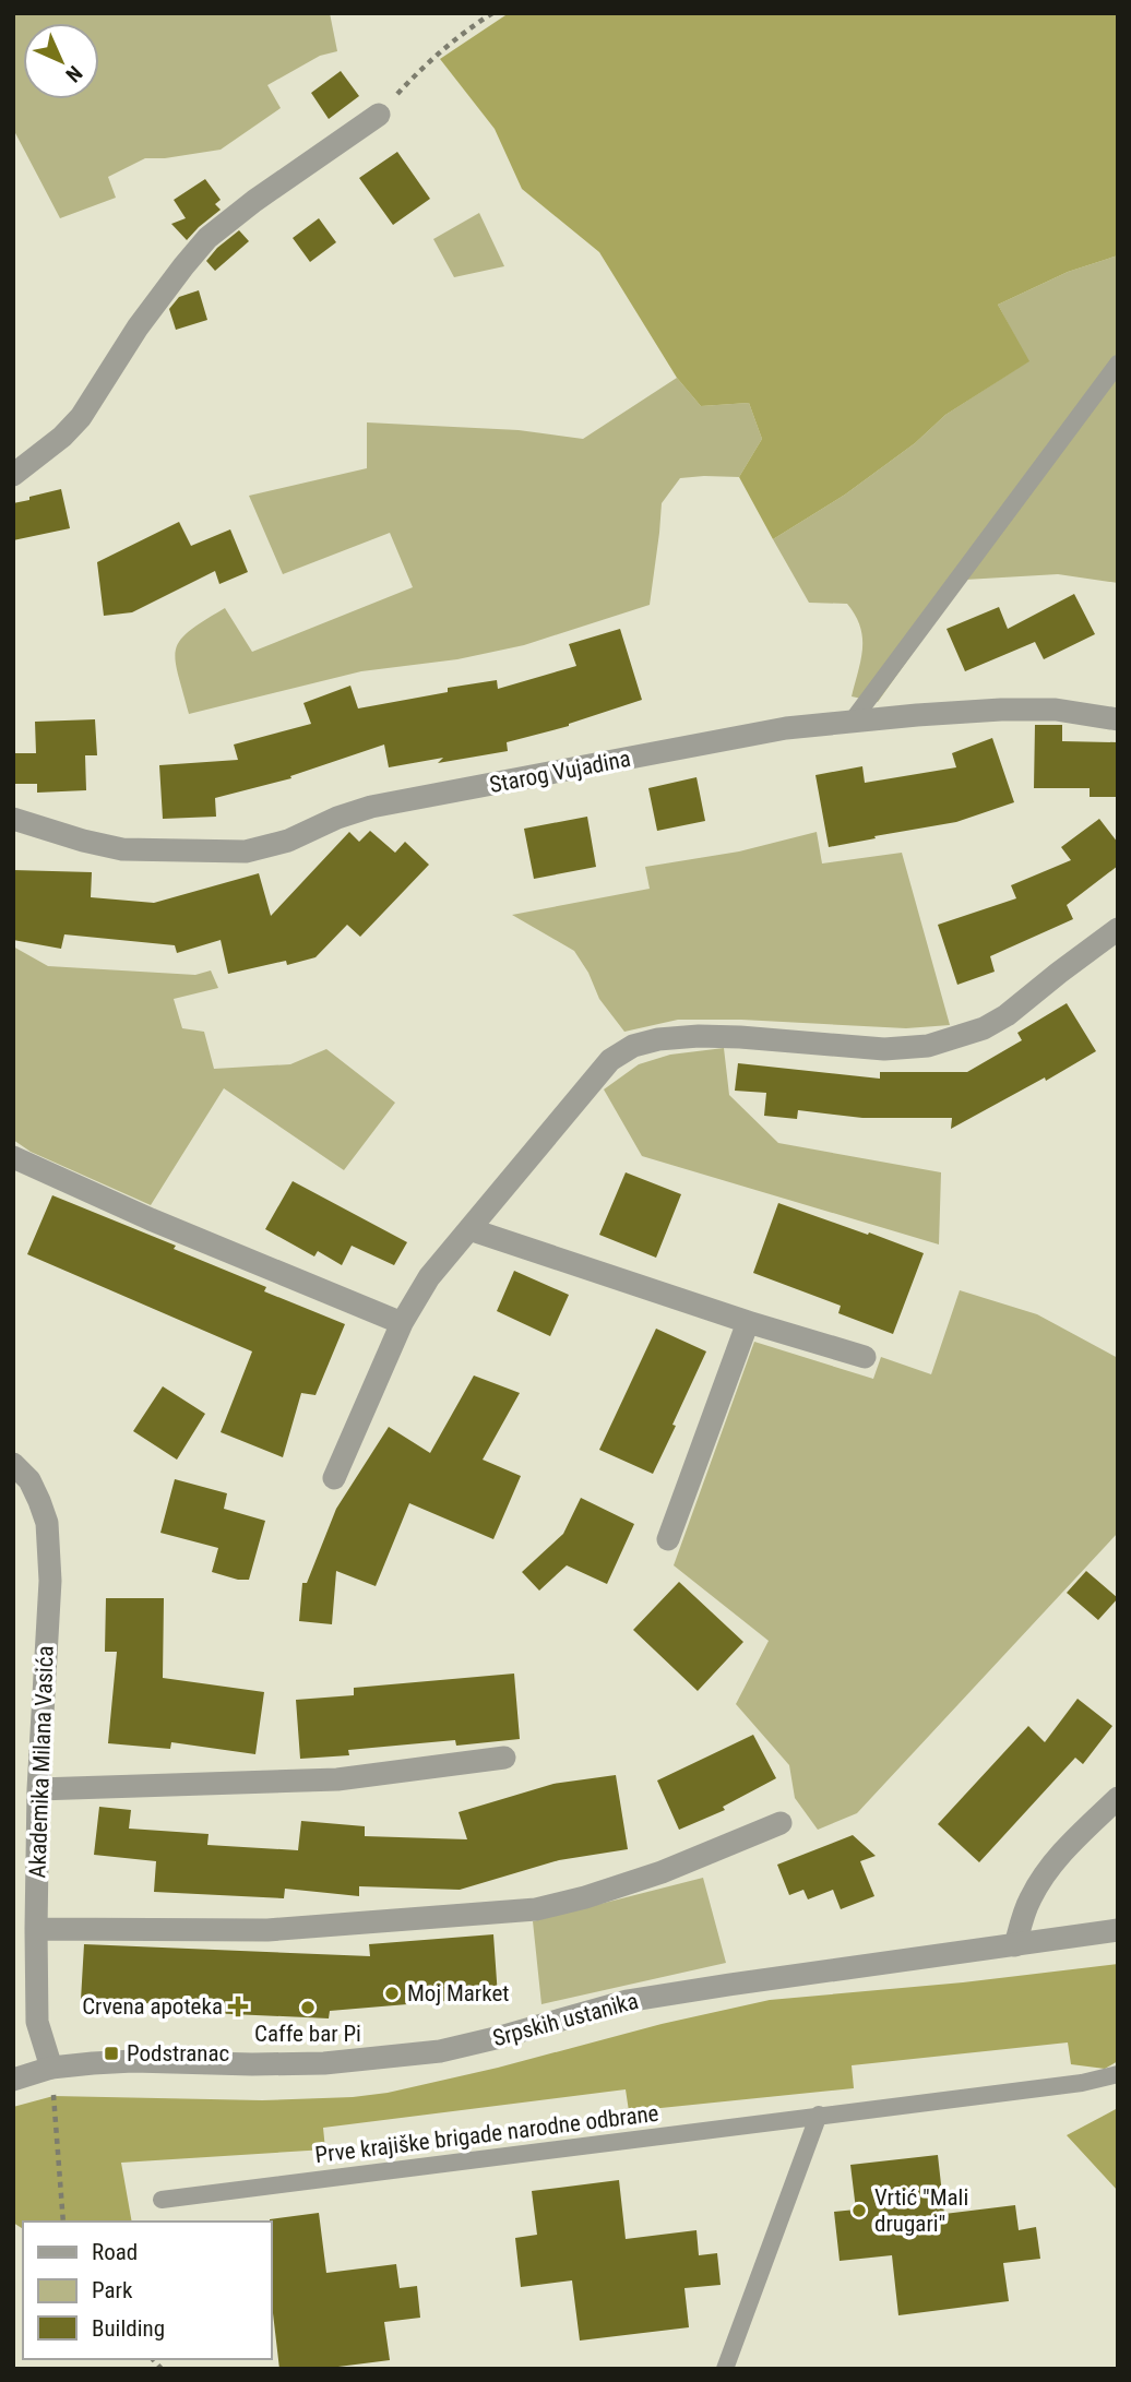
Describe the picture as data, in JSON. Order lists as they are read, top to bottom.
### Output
{
  "streets": {
    "street": ["Starog Vujadina", "Akademika Milana Vasića", "Srpskih ustanika"],
    "lane": ["Prve krajiške brigade narodne odbrane"]
  },
  "crossings": [
    ["Akademika Milana Vasića", "Srpskih ustanika"]
  ],
  "places": {
    "other": ["Moj Market", "Caffe bar Pi", "Vrtić \"Mali drugari\""],
    "health": ["Crvena apoteka"],
    "transit": ["Podstranac"]
  },
  "legend": ["Road", "Park", "Building"],
  "north": "bottom right"
}
